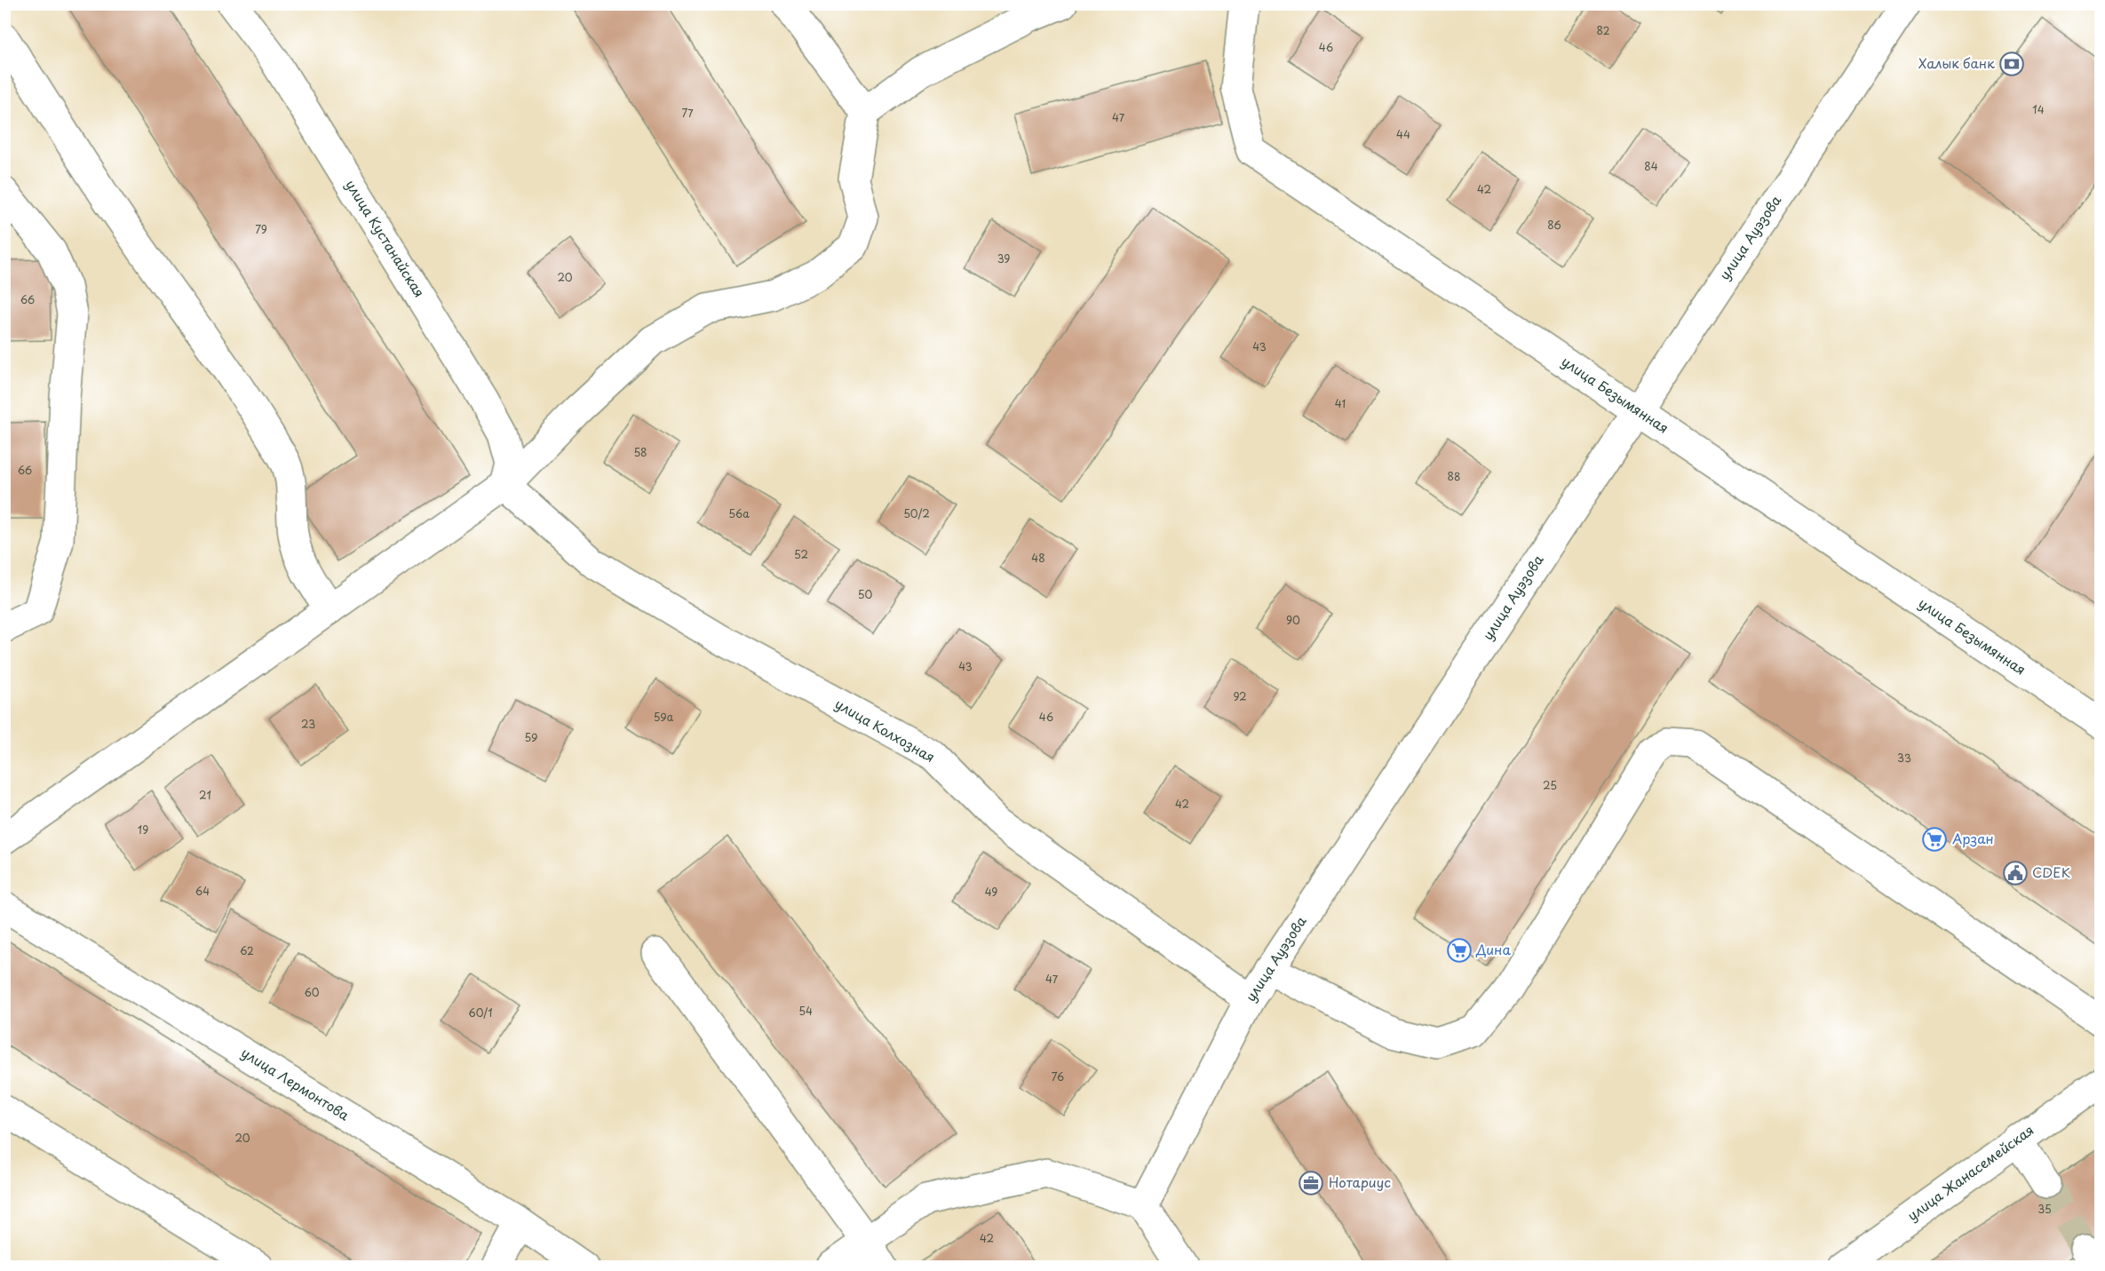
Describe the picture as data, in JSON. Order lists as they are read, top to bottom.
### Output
{
  "streets": {
    "street": [
      "улица Ауэзова",
      "улица Кустанайская",
      "улица Безымянная",
      "улица Колхозная",
      "улица Лермонтова",
      "улица Жанасемейская"
    ]
  },
  "crossings": [
    ["улица Ауэзова", "улица Безымянная"],
    ["улица Ауэзова", "улица Колхозная"],
    ["улица Кустанайская", "улица Колхозная"]
  ],
  "places": {
    "bank": ["Халык банк"],
    "supermarket": ["Арзан", "Дина"],
    "public building": ["CDEK"],
    "office": ["Нотариус"]
  },
  "house_numbers": [
    "82",
    "46",
    "14",
    "77",
    "47",
    "44",
    "84",
    "42",
    "86",
    "79",
    "39",
    "20",
    "66",
    "43",
    "41",
    "58",
    "66",
    "88",
    "56а",
    "50/2",
    "52",
    "48",
    "50",
    "90",
    "43",
    "92",
    "59а",
    "46",
    "23",
    "59",
    "33",
    "25",
    "21",
    "42",
    "19",
    "64",
    "49",
    "62",
    "47",
    "60",
    "54",
    "60/1",
    "76",
    "20",
    "35",
    "42"
  ]
}
